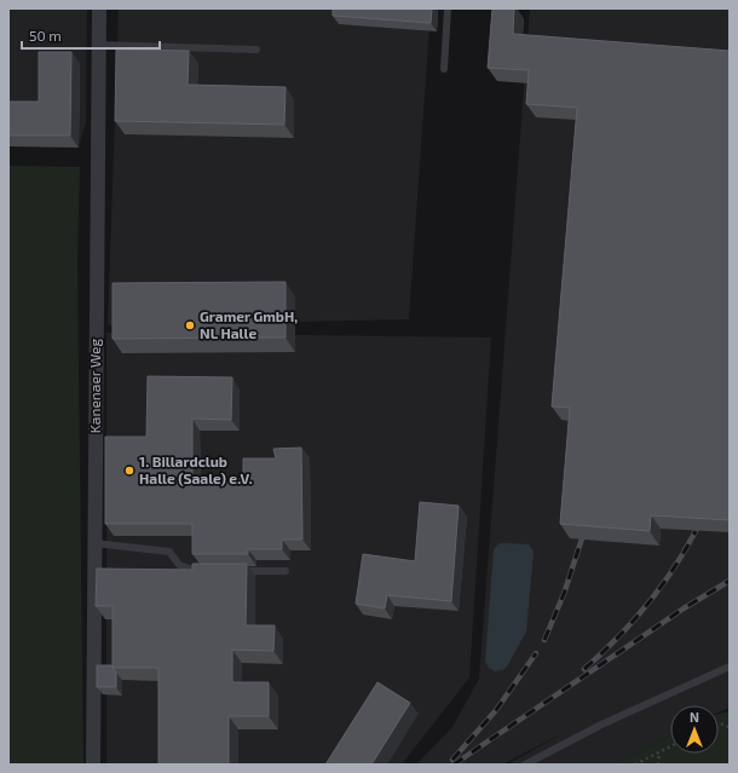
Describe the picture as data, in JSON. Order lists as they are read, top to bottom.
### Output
{
  "streets": {
    "street": ["Kanenaer Weg"]
  },
  "places": ["Gramer GmbH, NL Halle", "1. Billardclub Halle (Saale) e.V."],
  "scale_bar": "50 m",
  "north": "top"
}
